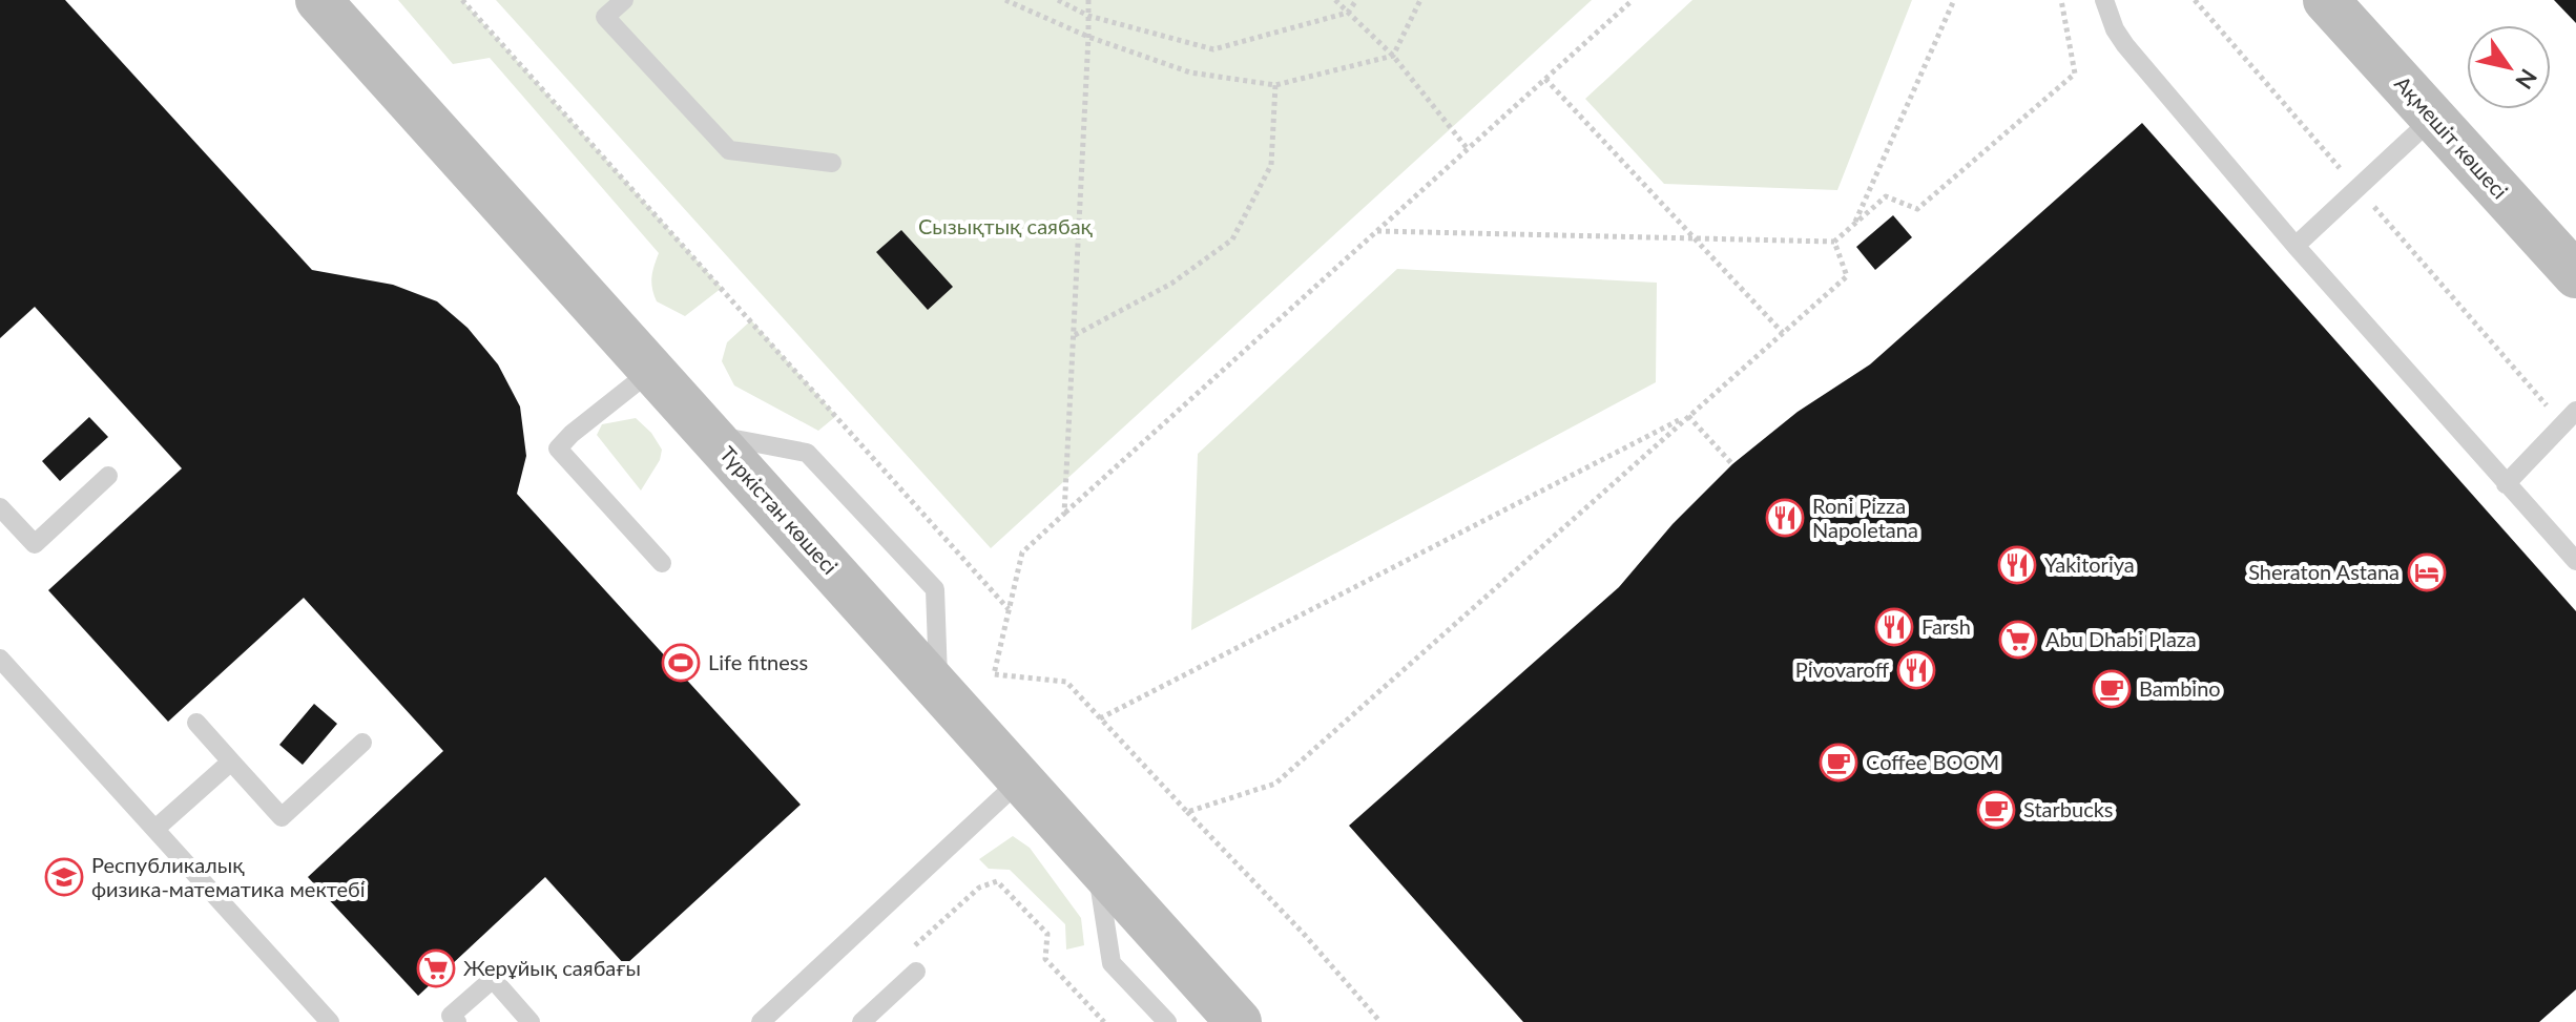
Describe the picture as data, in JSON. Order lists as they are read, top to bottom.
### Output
{
  "streets": {
    "main road": ["Ақмешіт көшесі", "Түркістан көшесі"]
  },
  "parks": ["Сызықтық саябақ"],
  "places": {
    "restaurant": [
      "Roni Pizza Napoletana",
      "Yakitoriya",
      "Farsh",
      "Pivovaroff"
    ],
    "hotel": ["Sheraton Astana"],
    "supermarket": ["Abu Dhabi Plaza", "Жерұйық саябағы"],
    "sports": ["Life fitness"],
    "cafe": ["Bambino", "Coffee BOOM", "Starbucks"],
    "school or university": ["Республикалық физика-математика мектебі"]
  },
  "north": "bottom right"
}
